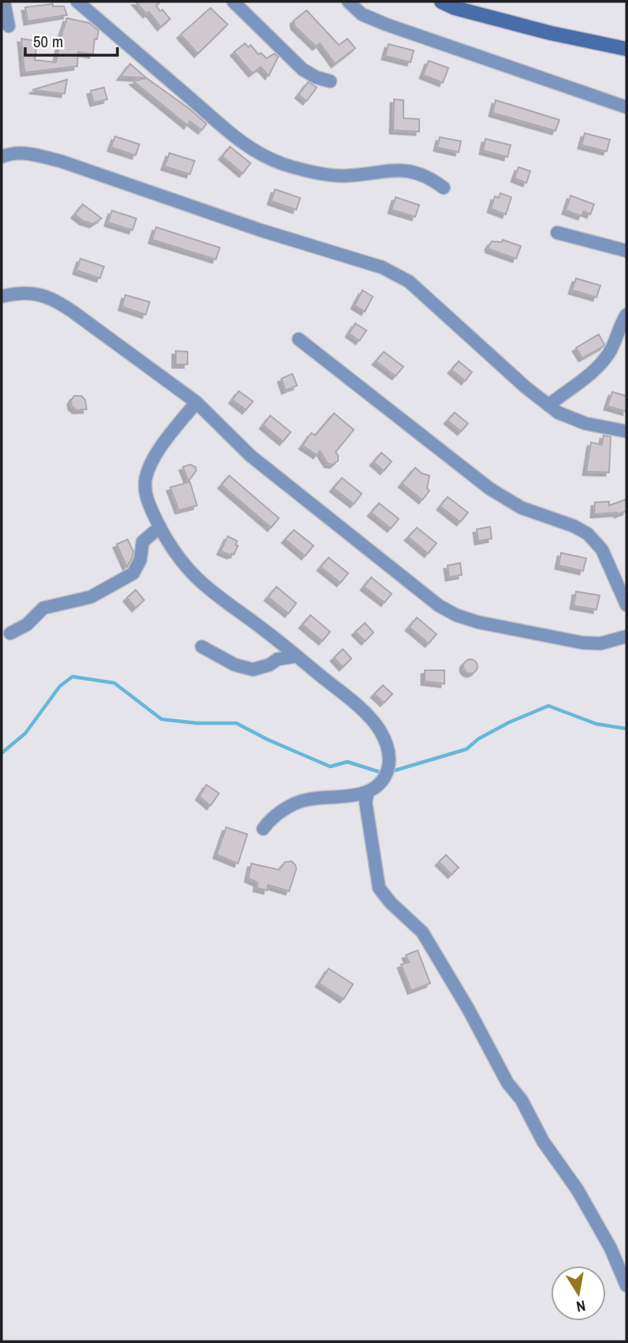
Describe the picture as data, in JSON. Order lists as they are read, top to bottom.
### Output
{
  "scale_bar": "50 m",
  "north": "bottom"
}
